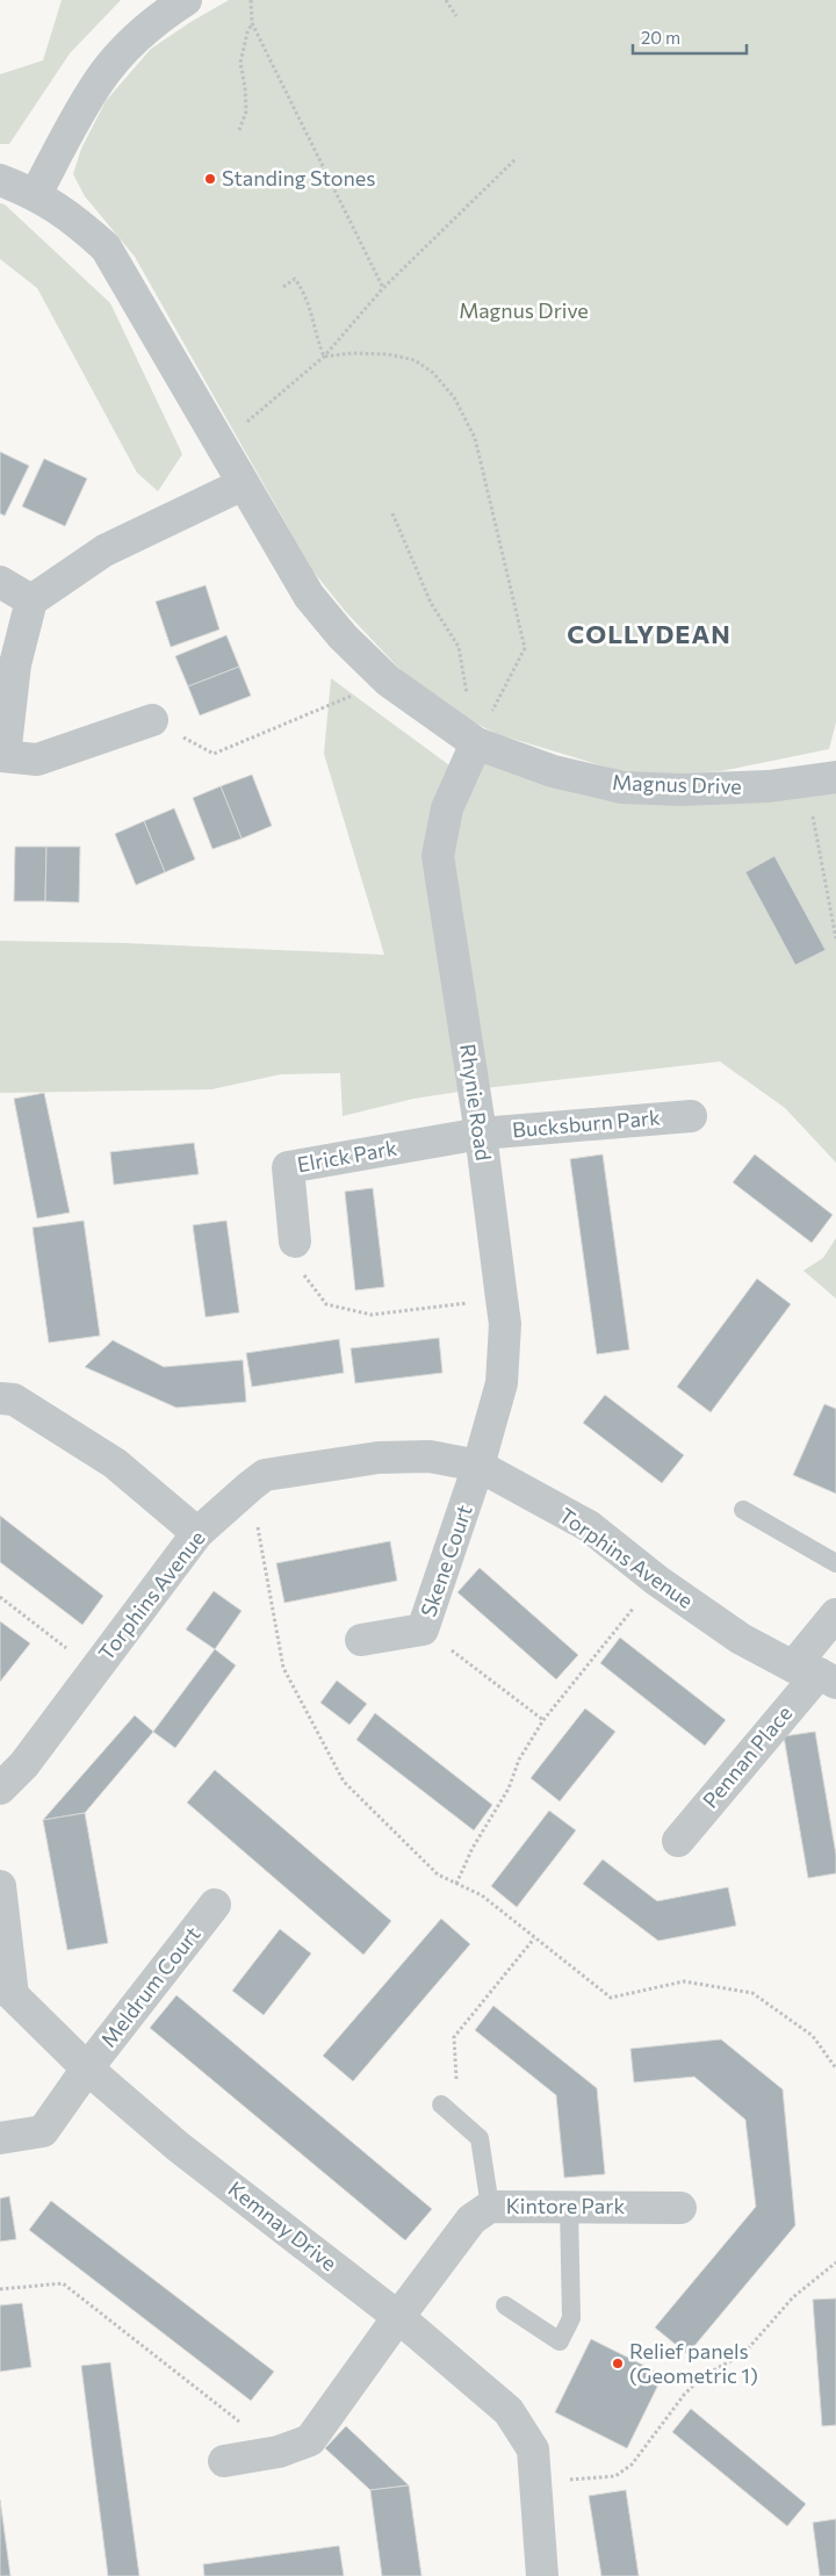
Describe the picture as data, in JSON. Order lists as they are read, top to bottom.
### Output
{
  "streets": {
    "street": [
      "Magnus Drive",
      "Rhynie Road",
      "Bucksburn Park",
      "Elrick Park",
      "Torphins Avenue",
      "Skene Court",
      "Pennan Place",
      "Meldrum Court",
      "Kintore Park",
      "Kemnay Drive"
    ]
  },
  "crossings": [
    ["Magnus Drive", "Rhynie Road"],
    ["Rhynie Road", "Bucksburn Park"],
    ["Rhynie Road", "Elrick Park"],
    ["Rhynie Road", "Torphins Avenue"],
    ["Rhynie Road", "Skene Court"],
    ["Bucksburn Park", "Elrick Park"],
    ["Torphins Avenue", "Skene Court"],
    ["Torphins Avenue", "Pennan Place"],
    ["Meldrum Court", "Kemnay Drive"],
    ["Kintore Park", "Kemnay Drive"]
  ],
  "districts": ["COLLYDEAN"],
  "parks": ["Magnus Drive"],
  "places": ["Standing Stones", "Relief panels (Geometric 1)"],
  "scale_bar": "20 m"
}
